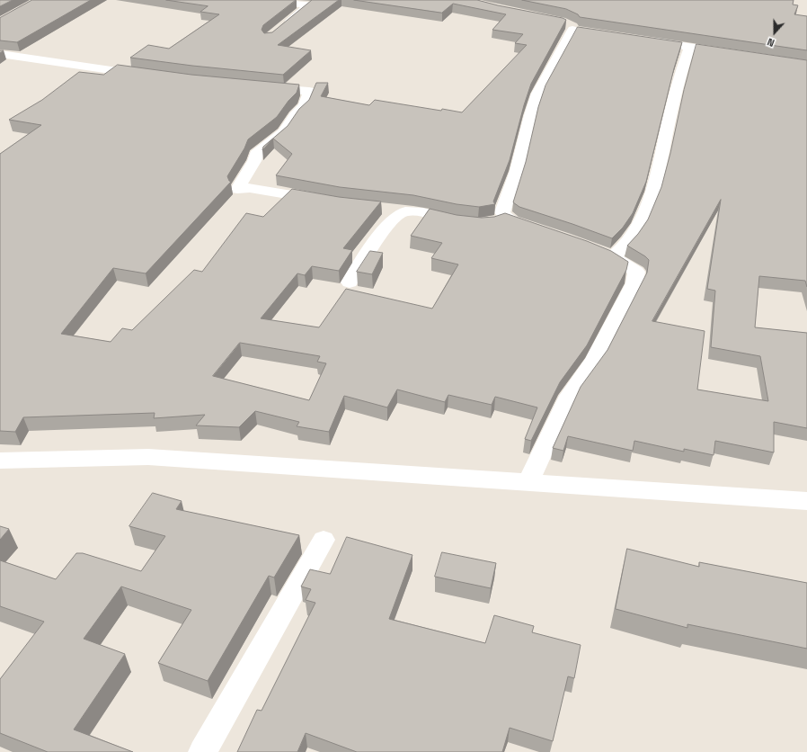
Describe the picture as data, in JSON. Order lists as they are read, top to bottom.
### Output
{
  "north": "bottom"
}
